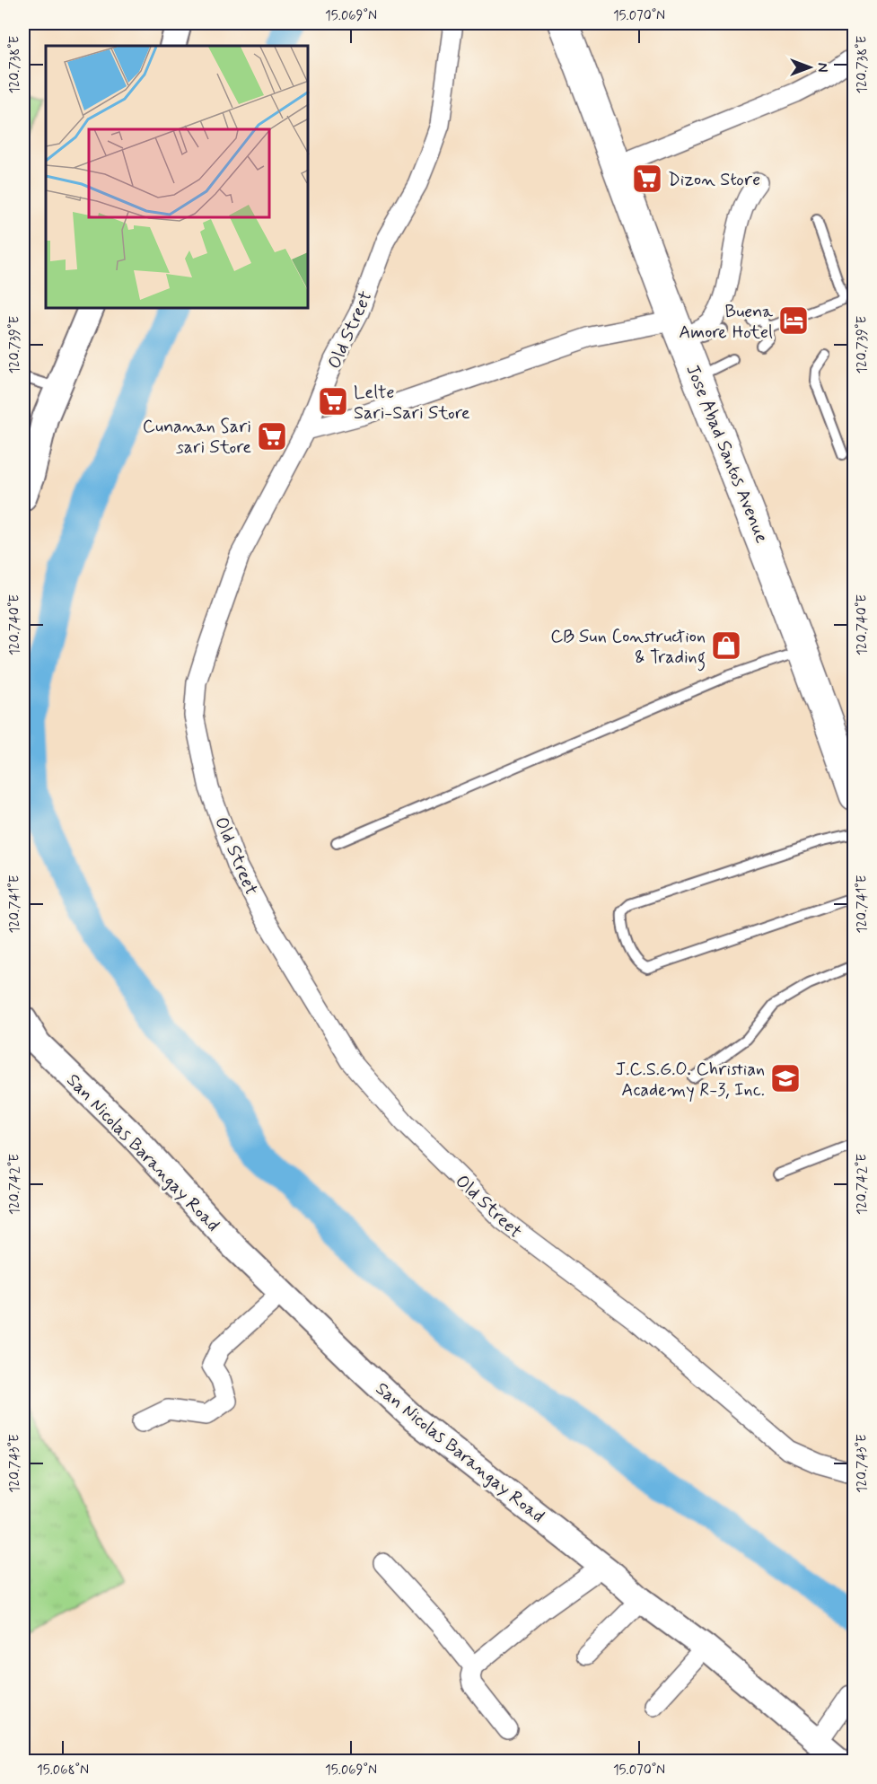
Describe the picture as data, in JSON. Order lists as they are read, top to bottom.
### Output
{
  "streets": {
    "highway": ["Jose Abad Santos Avenue"],
    "street": ["Old Street", "San Nicolas Barangay Road"]
  },
  "places": {
    "supermarket": ["Dizon Store", "Lelte Sari-Sari Store", "Cunanan Sari sari Store"],
    "hotel": ["Buena Amore Hotel"],
    "shop": ["CB Sun Construction & Trading"],
    "school or university": ["J.C.S.G.O. Christian Academy R-3, Inc."]
  },
  "north": "right",
  "coordinates": [
    "15.069°N",
    "15.070°N",
    "120.738°E",
    "120.739°E",
    "120.740°E",
    "120.741°E",
    "120.742°E",
    "120.743°E",
    "15.068°N"
  ]
}
